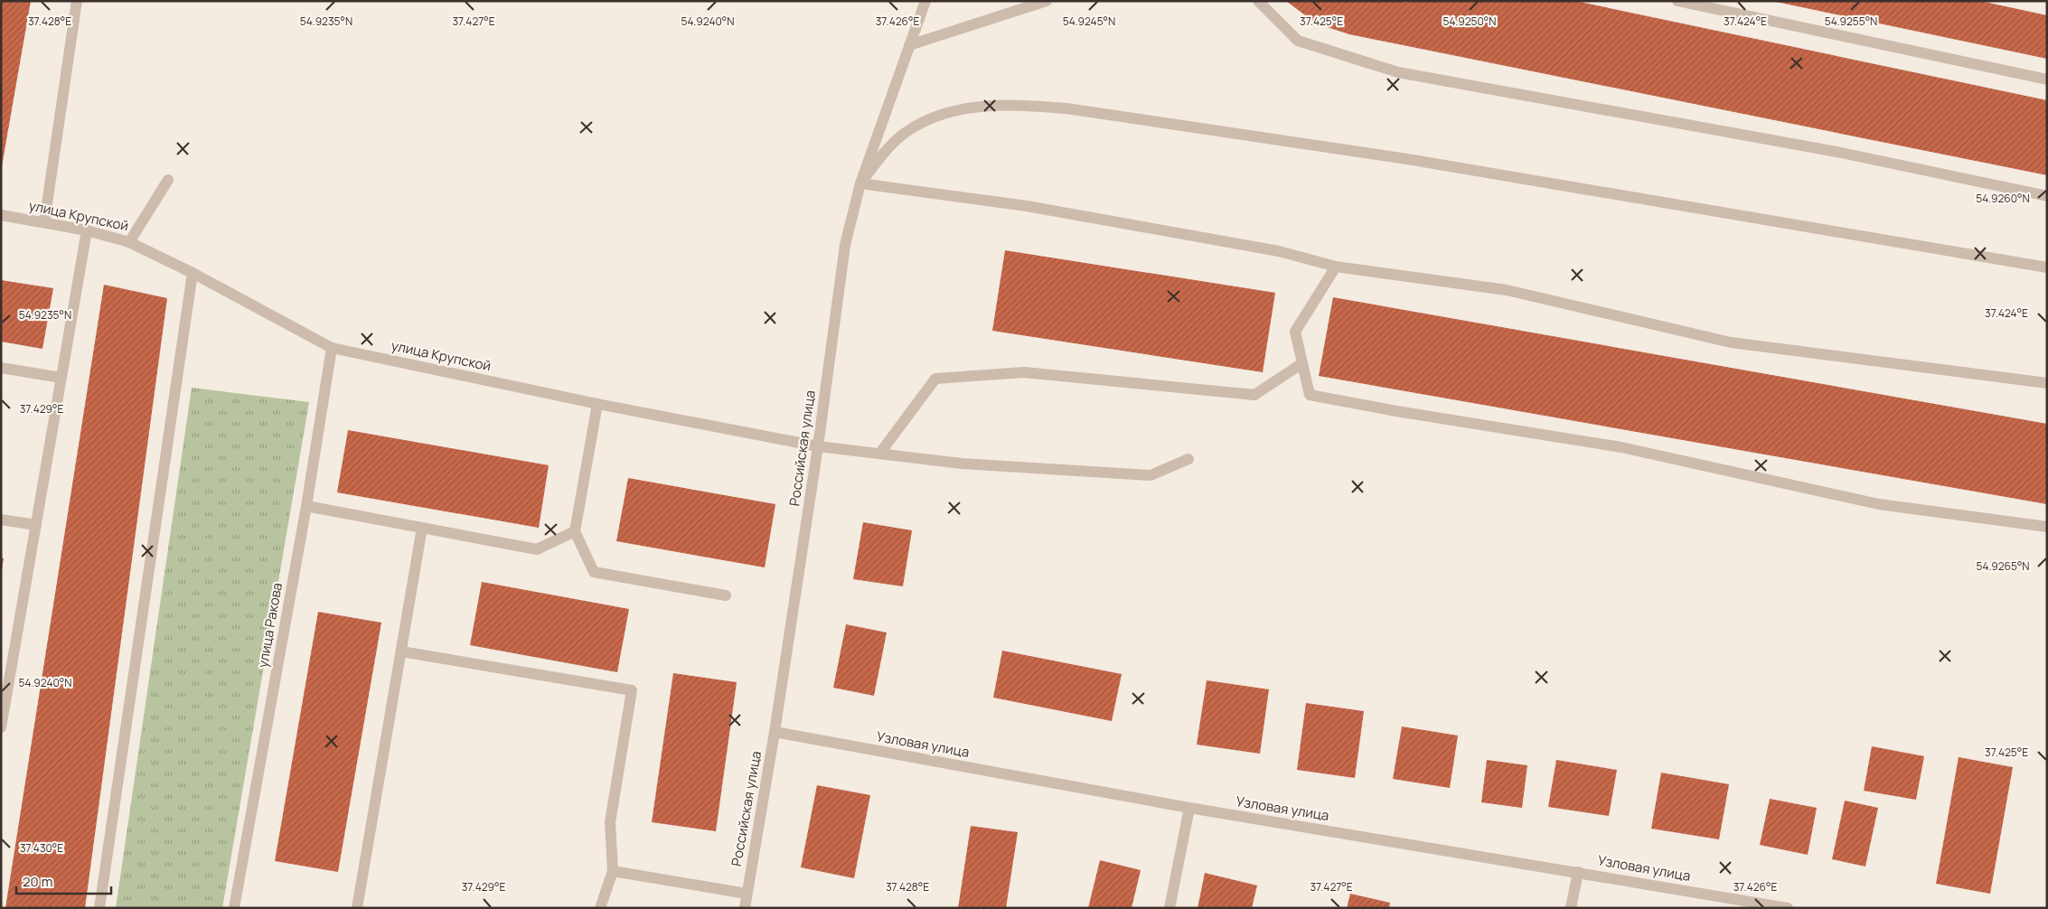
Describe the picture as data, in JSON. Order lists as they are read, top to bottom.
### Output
{
  "streets": {
    "street": [
      "улица Крупской",
      "Российская улица",
      "улица Ракова",
      "Узловая улица"
    ]
  },
  "crossings": [
    ["улица Крупской", "Российская улица"],
    ["улица Крупской", "улица Ракова"],
    ["Российская улица", "Узловая улица"]
  ],
  "scale_bar": "20 m",
  "coordinates": [
    "54.9235°N",
    "54.9240°N",
    "54.9245°N",
    "54.9250°N",
    "54.9255°N",
    "37.428°E",
    "37.427°E",
    "37.426°E",
    "37.425°E",
    "37.424°E",
    "54.9260°N",
    "37.429°E",
    "54.9265°N",
    "37.430°E"
  ]
}
